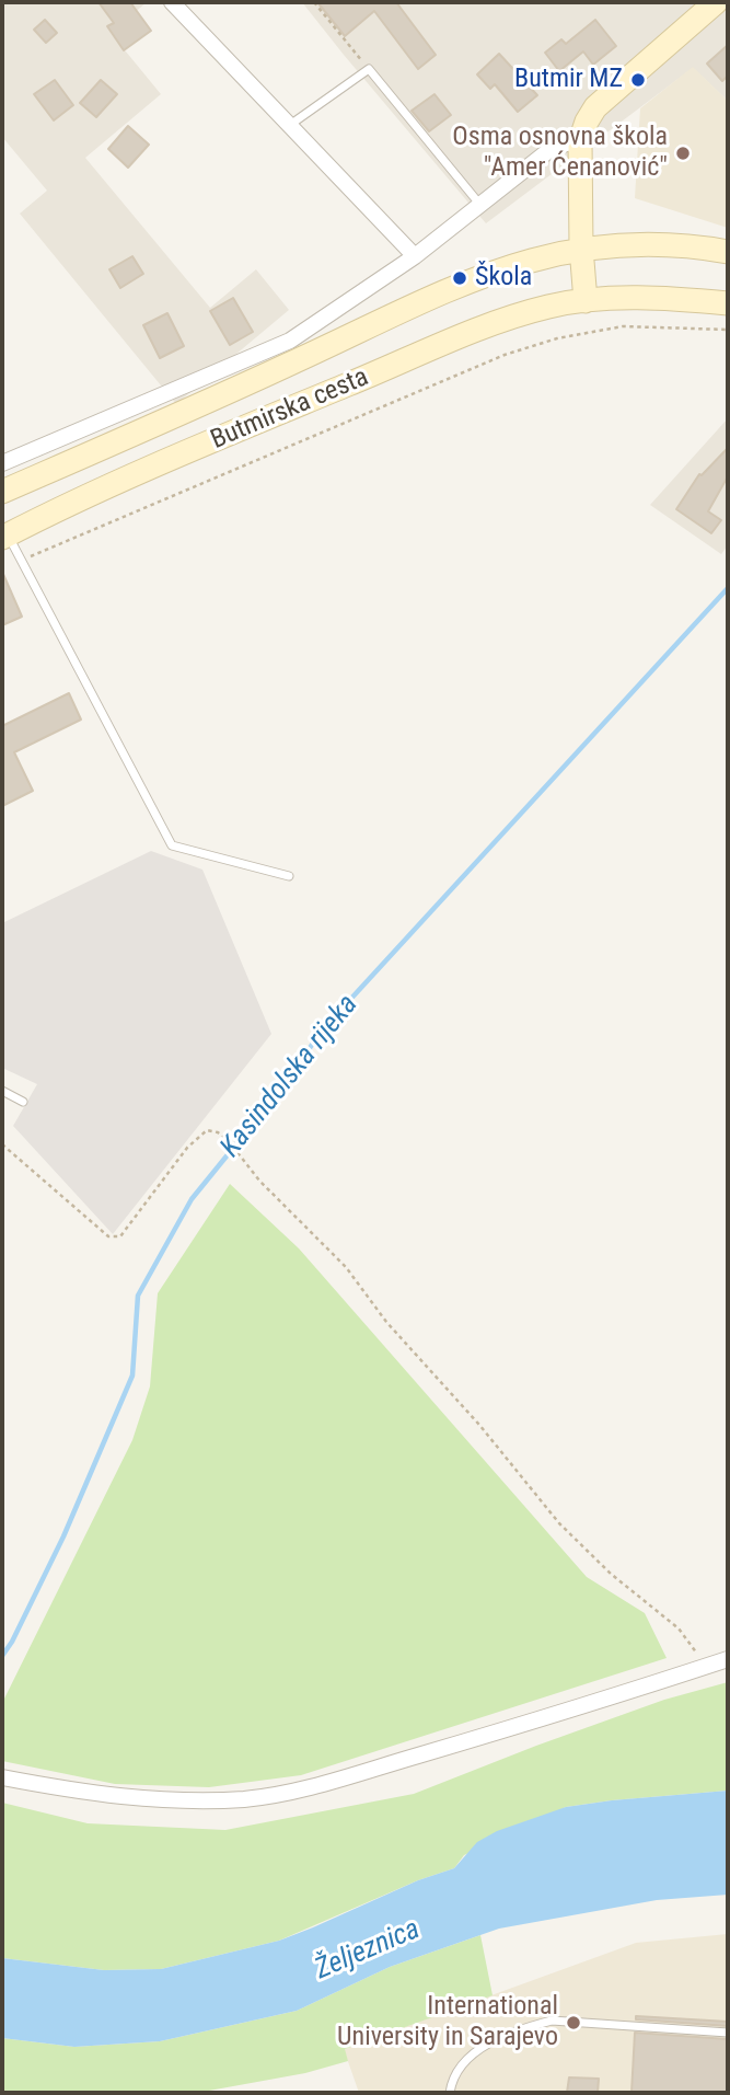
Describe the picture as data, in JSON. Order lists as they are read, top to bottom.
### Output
{
  "streets": {
    "main road": ["Butmirska cesta"]
  },
  "water": ["Kasindolska rijeka", "Željeznica"],
  "places": [
    "Butmir MZ",
    "Osma osnovna škola \"Amer Ćenanović\"",
    "Škola",
    "International University in Sarajevo"
  ]
}
